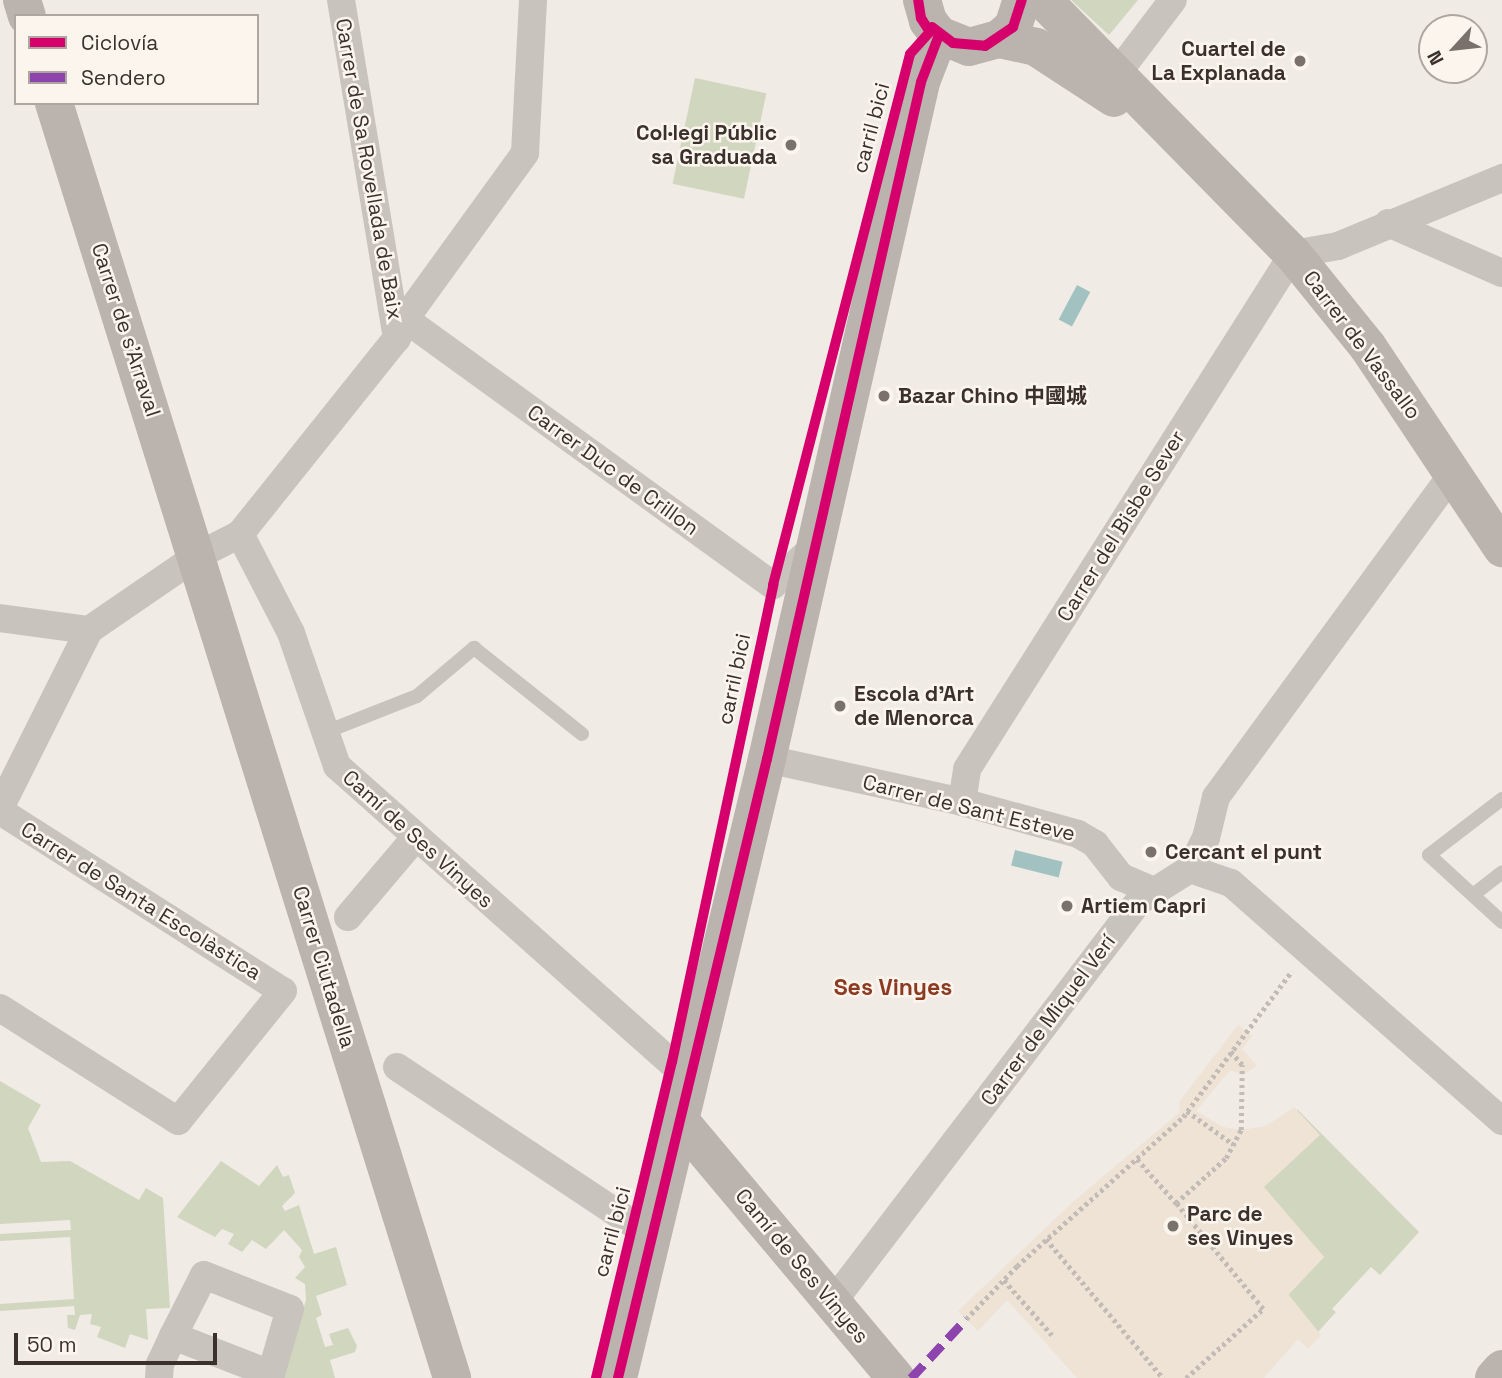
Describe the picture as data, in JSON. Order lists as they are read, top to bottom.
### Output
{
  "streets": {
    "street": [
      "Carrer de Sa Rovellada de Baix",
      "Carrer de s'Arraval",
      "Carrer de Vassallo",
      "Carrer Duc de Crillon",
      "Carrer del Bisbe Sever",
      "Carrer de Sant Esteve",
      "Camí de Ses Vinyes",
      "Carrer de Santa Escolàstica",
      "Carrer Ciutadella",
      "Carrer de Miquel Verí"
    ],
    "cycle path": ["carril bici"]
  },
  "crossings": [
    ["Carrer de Sa Rovellada de Baix", "Carrer Duc de Crillon"],
    ["Carrer de s'Arraval", "Carrer Ciutadella"],
    ["Carrer de Vassallo", "Carrer del Bisbe Sever"],
    ["Carrer del Bisbe Sever", "Carrer de Sant Esteve"],
    ["Carrer de Sant Esteve", "Carrer de Miquel Verí"],
    ["Camí de Ses Vinyes", "Carrer de Miquel Verí"]
  ],
  "districts": ["Ses Vinyes"],
  "places": [
    "Cuartel de La Explanada",
    "Col·legi Públic sa Graduada",
    "Bazar Chino 中國城",
    "Escola d'Art de Menorca",
    "Cercant el punt",
    "Artiem Capri",
    "Parc de ses Vinyes"
  ],
  "legend": ["Ciclovía", "Sendero"],
  "scale_bar": "50 m",
  "north": "bottom left"
}
